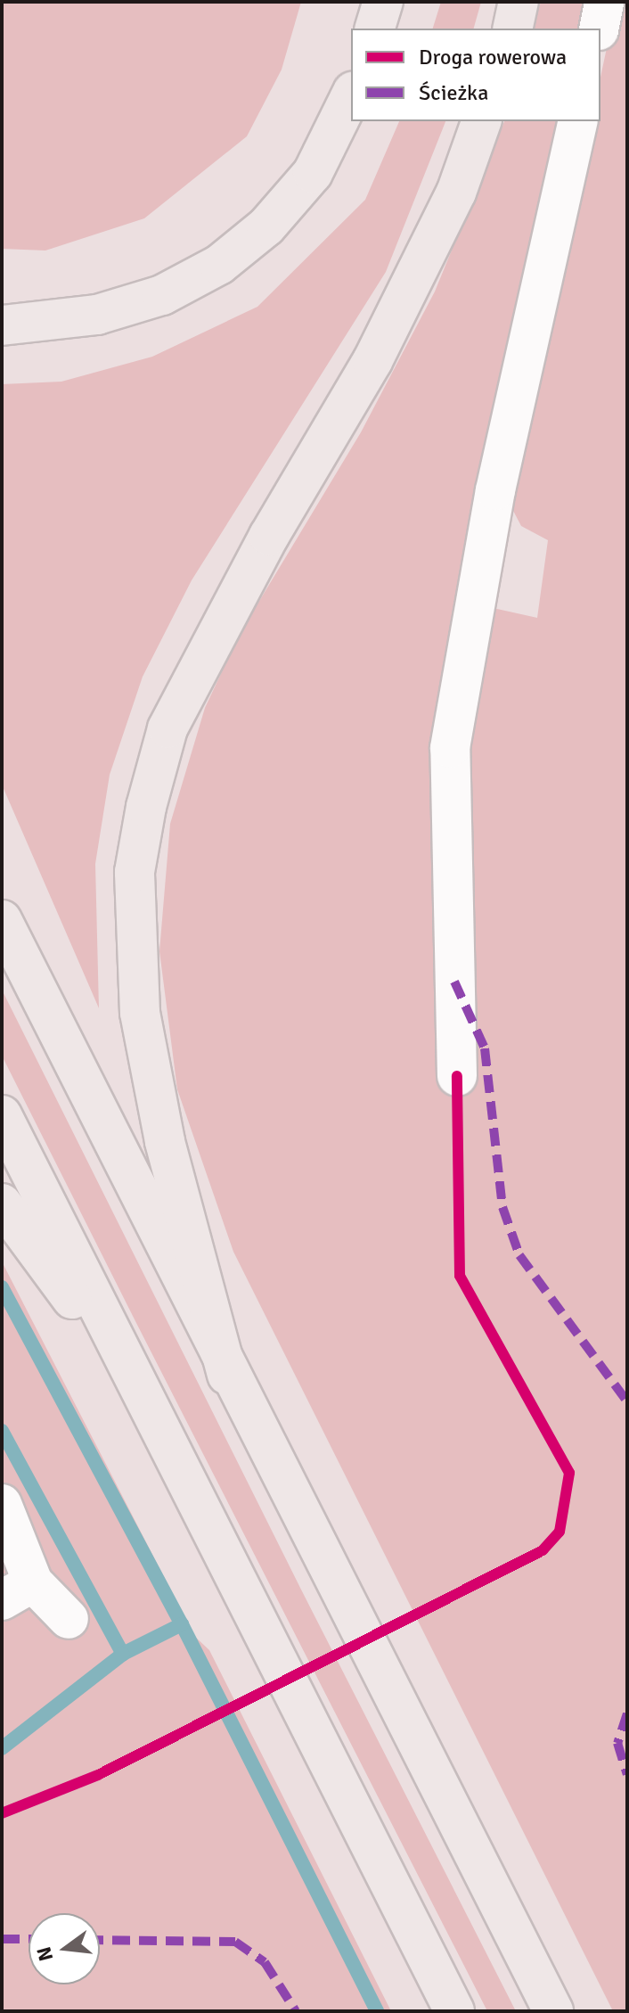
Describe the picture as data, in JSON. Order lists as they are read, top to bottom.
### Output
{
  "legend": ["Droga rowerowa", "Ścieżka"],
  "north": "left"
}
